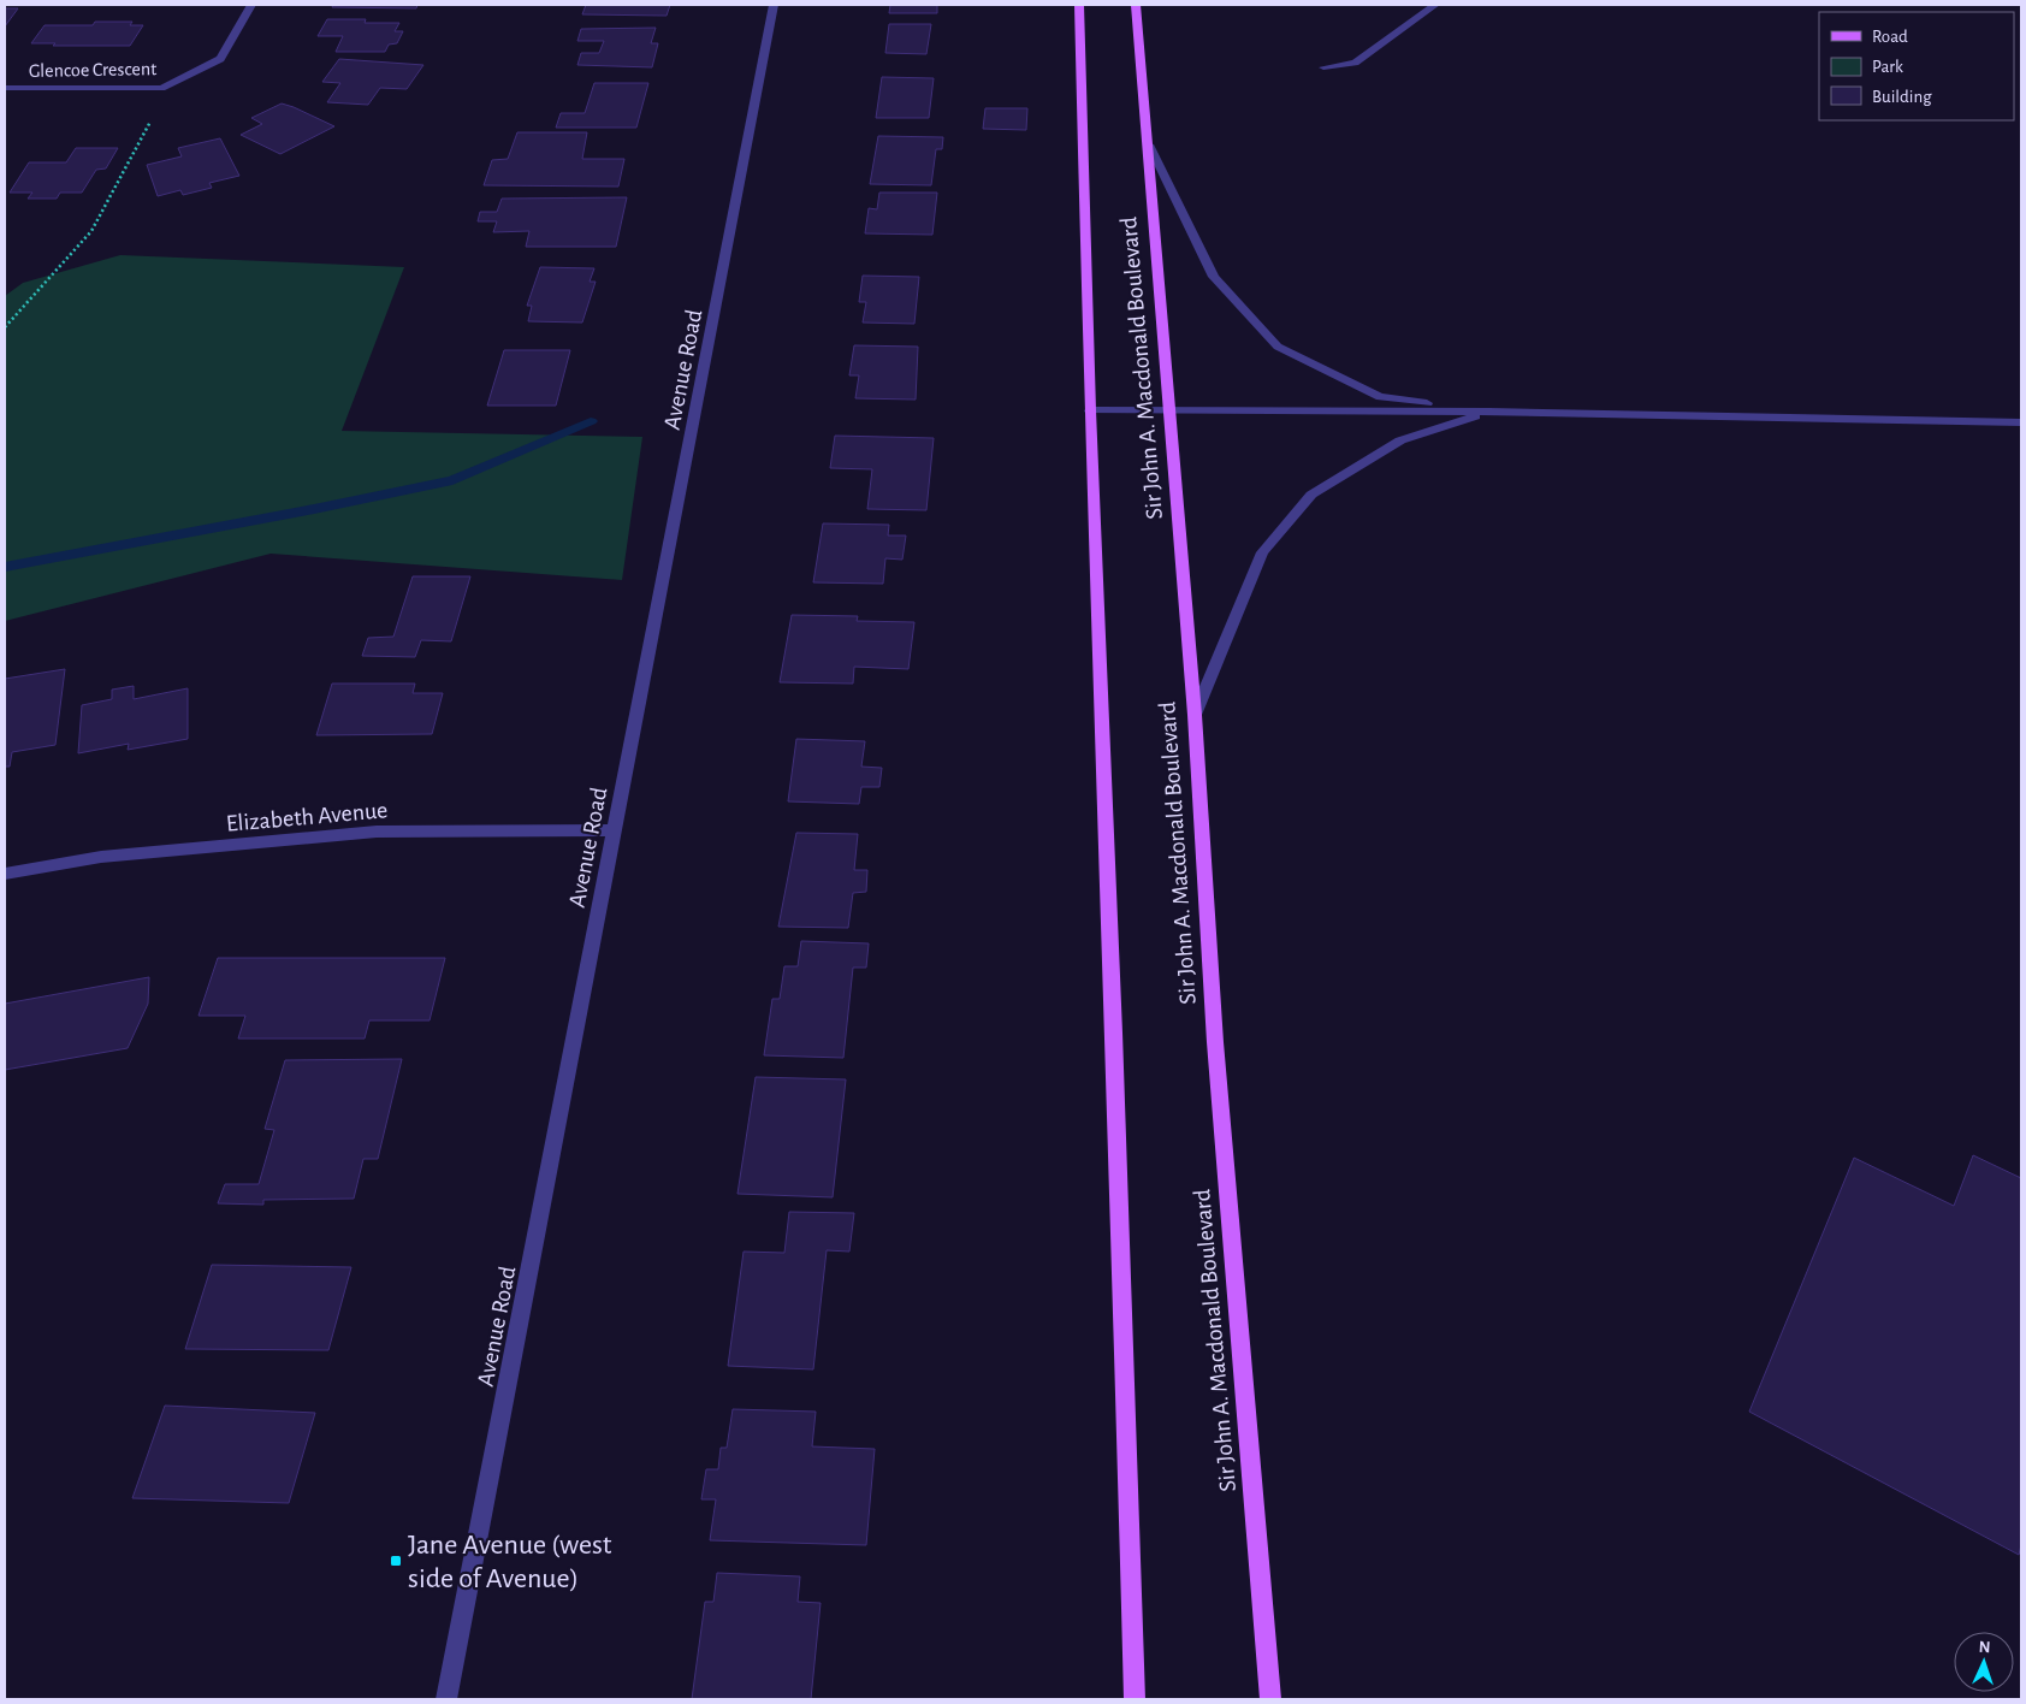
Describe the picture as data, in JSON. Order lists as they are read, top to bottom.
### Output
{
  "streets": {
    "main road": ["Sir John A. Macdonald Boulevard"],
    "street": ["Glencoe Crescent", "Avenue Road", "Elizabeth Avenue"]
  },
  "crossings": [
    ["Avenue Road", "Elizabeth Avenue"]
  ],
  "places": {
    "transit": ["Jane Avenue (west side of Avenue)"]
  },
  "legend": ["Road", "Park", "Building"],
  "north": "top"
}
